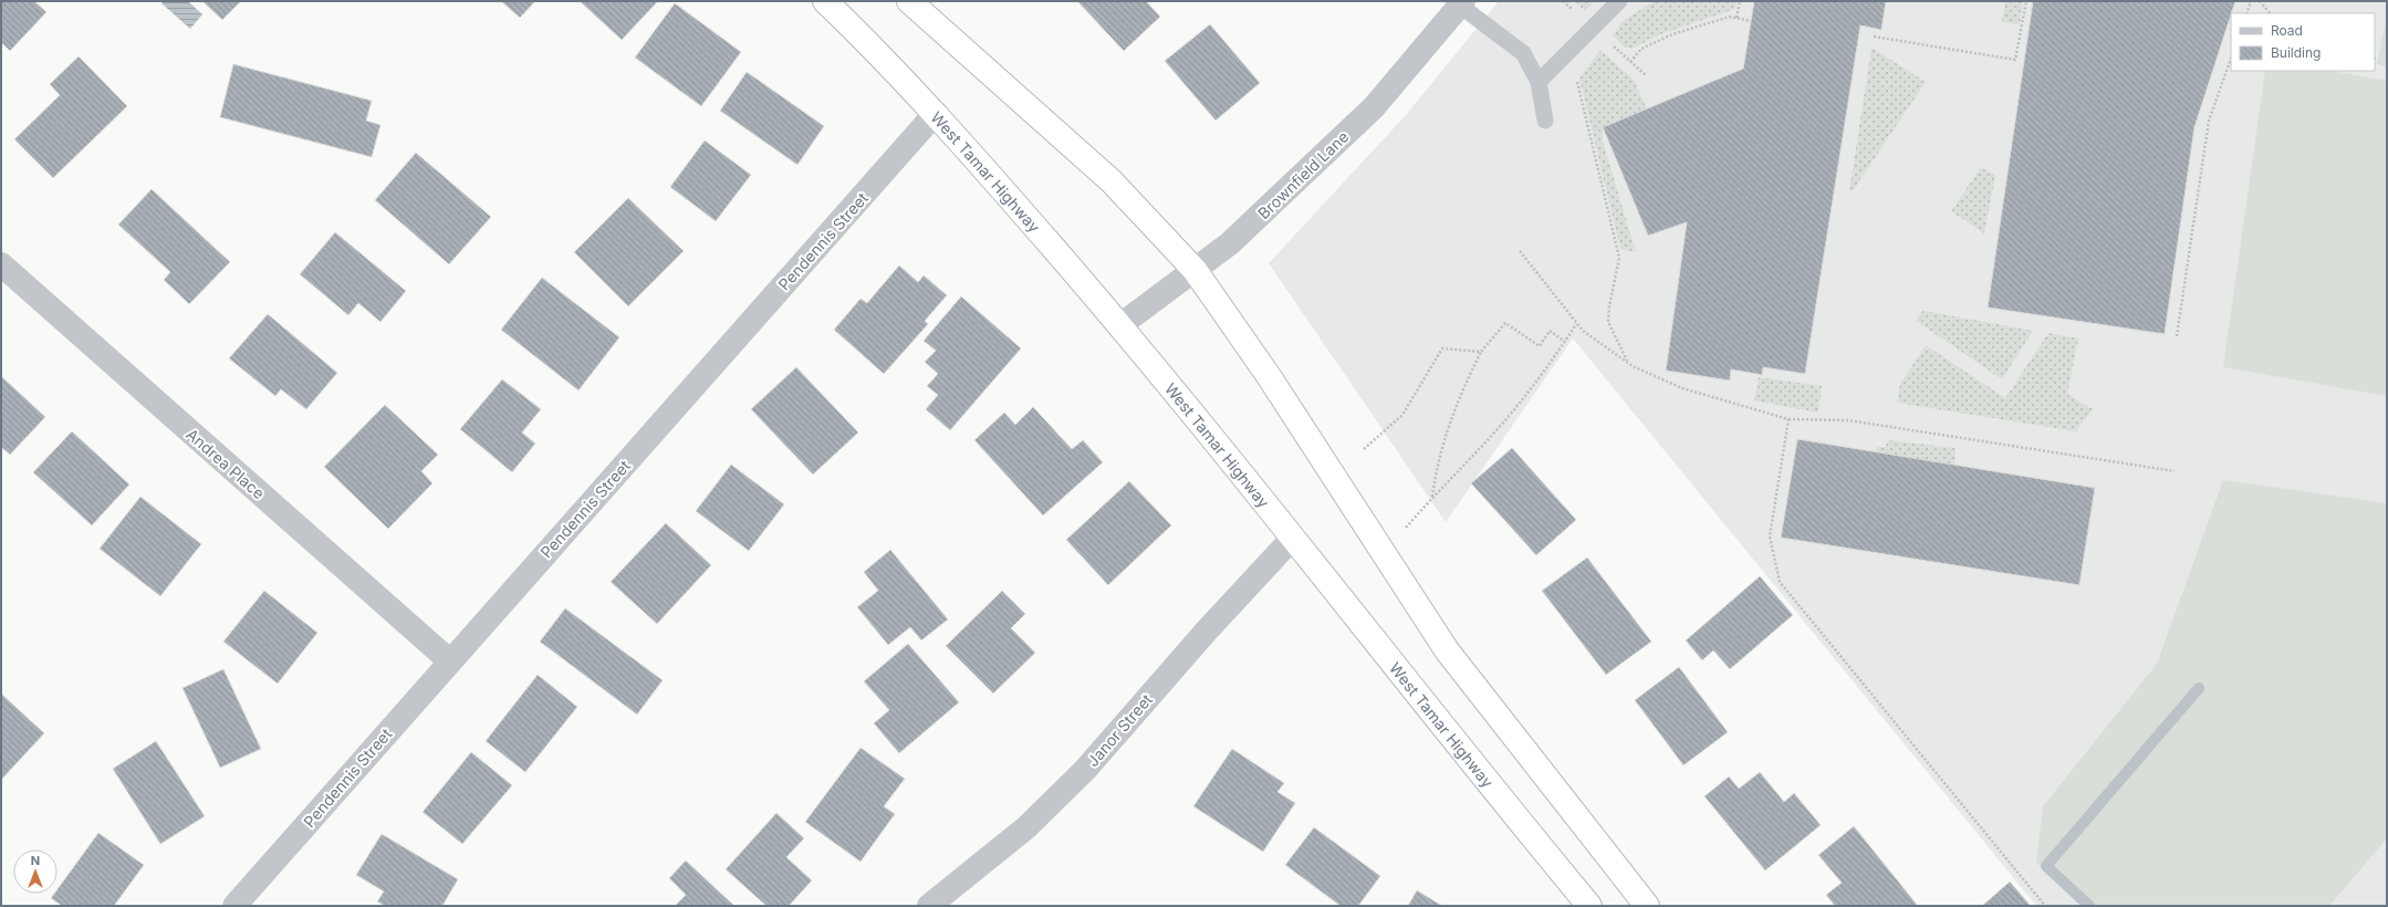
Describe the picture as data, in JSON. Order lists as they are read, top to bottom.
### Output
{
  "streets": {
    "highway": ["West Tamar Highway"],
    "street": [
      "Brownfield Lane",
      "Pendennis Street",
      "Andrea Place",
      "Janor Street"
    ]
  },
  "crossings": [
    ["West Tamar Highway", "Brownfield Lane"],
    ["West Tamar Highway", "Pendennis Street"],
    ["West Tamar Highway", "Janor Street"],
    ["Pendennis Street", "Andrea Place"]
  ],
  "legend": ["Road", "Building"],
  "north": "top"
}
